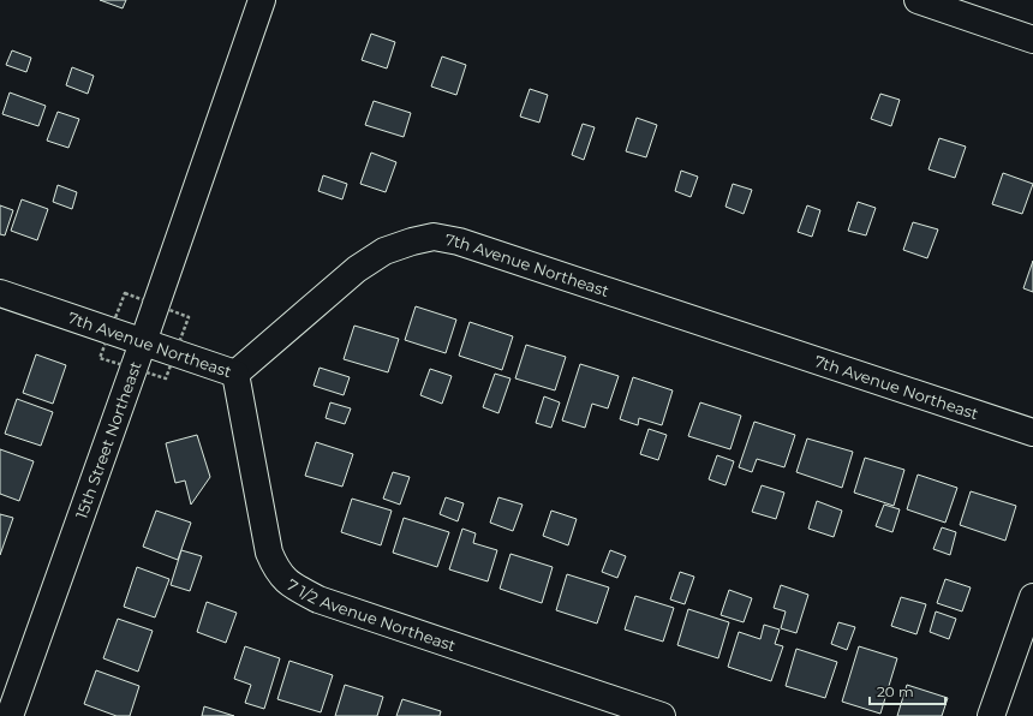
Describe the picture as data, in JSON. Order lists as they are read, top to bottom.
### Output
{
  "streets": {
    "street": ["7th Avenue Northeast", "15th Street Northeast", "7 1/2 Avenue Northeast"]
  },
  "crossings": [
    ["7th Avenue Northeast", "15th Street Northeast"],
    ["7th Avenue Northeast", "7 1/2 Avenue Northeast"]
  ],
  "scale_bar": "20 m"
}
